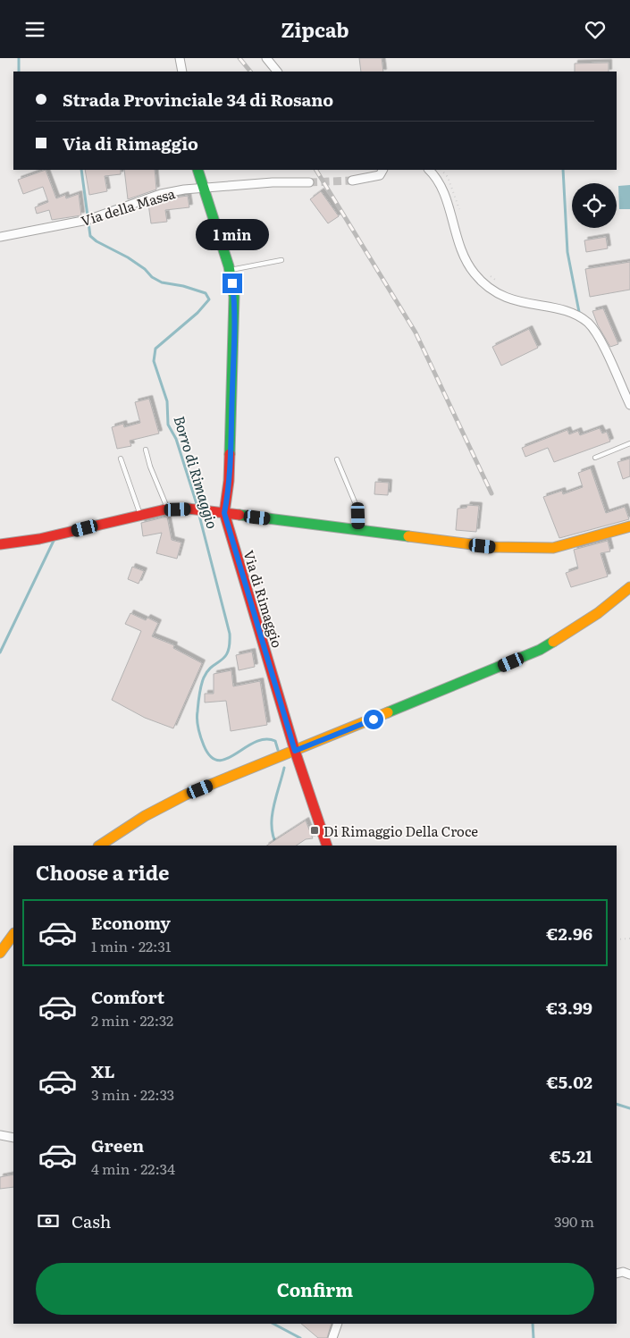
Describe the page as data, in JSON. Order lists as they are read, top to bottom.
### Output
{
  "streets": {
    "street": ["Via della Massa", "Via di Rimaggio"]
  },
  "crossings": [
    ["Via della Massa", "Via di Rimaggio"]
  ],
  "water": ["Borro di Rimaggio"],
  "places": {
    "transit": ["Di Rimaggio Della Croce"]
  },
  "page": {
    "header": "Zipcab",
    "banner": ["Strada Provinciale 34 di Rosano", "Via di Rimaggio"],
    "bubble": "1 min",
    "heading": "Choose a ride",
    "list": [
      {
        "name": "Economy",
        "note": "1 min · 22:31",
        "value": "€2.96"
      },
      {
        "name": "Comfort",
        "note": "2 min · 22:32",
        "value": "€3.99"
      },
      {
        "name": "XL",
        "note": "3 min · 22:33",
        "value": "€5.02"
      },
      {
        "name": "Green",
        "note": "4 min · 22:34",
        "value": "€5.21"
      }
    ],
    "pay": ["Cash", "390 m"],
    "buttons": "Confirm"
  }
}
